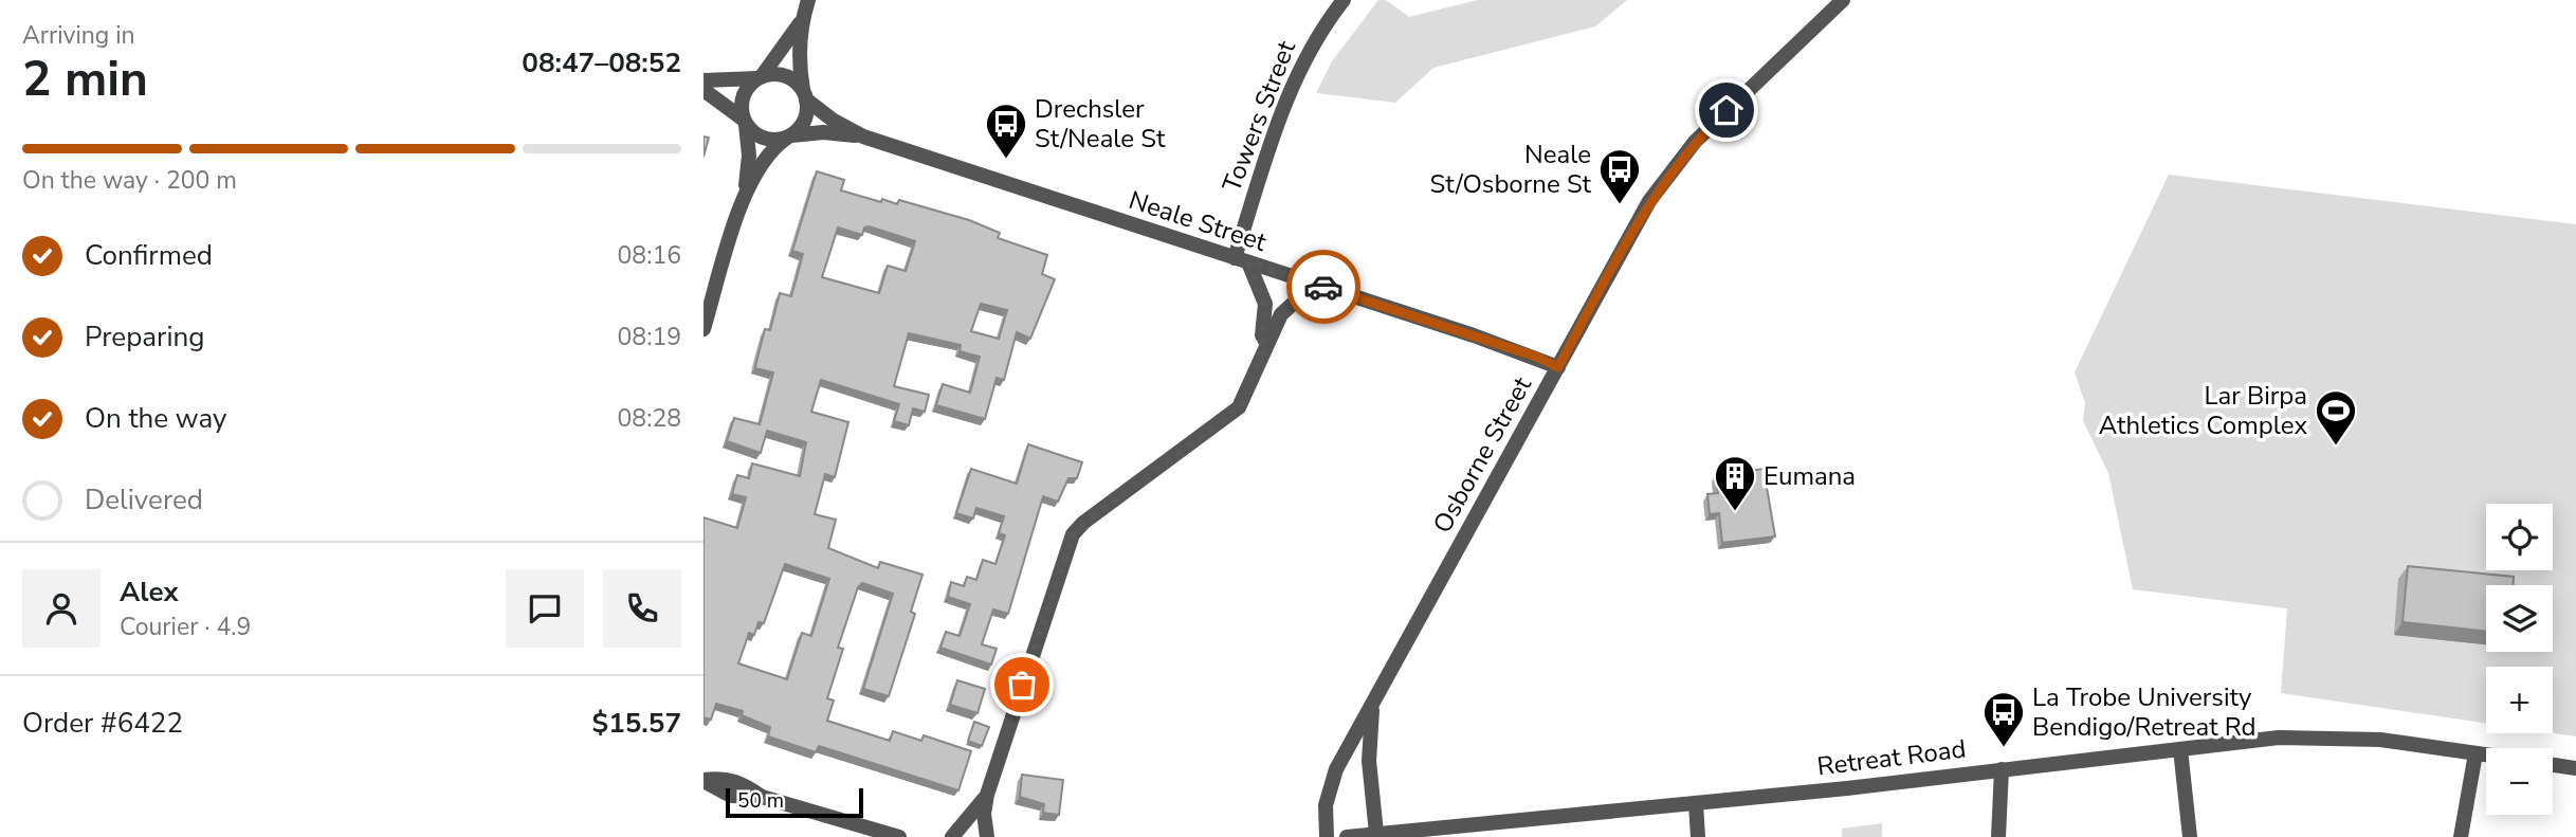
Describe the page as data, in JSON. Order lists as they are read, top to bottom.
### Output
{
  "streets": {
    "street": [
      "Towers Street",
      "Neale Street",
      "Osborne Street",
      "Retreat Road"
    ]
  },
  "crossings": [
    ["Towers Street", "Neale Street"],
    ["Neale Street", "Osborne Street"],
    ["Osborne Street", "Retreat Road"]
  ],
  "places": {
    "bus stop": ["Drechsler St/Neale St", "Neale St/Osborne St", "La Trobe University Bendigo/Retreat Rd"],
    "sports": ["Lar Birpa Athletics Complex"],
    "building": ["Eumana"]
  },
  "scale_bar": "50 m",
  "page": {
    "heading": ["2 min", "Arriving in", "08:47–08:52"],
    "panel": [
      "Alex",
      "Courier · 4.9",
      "Order #6422",
      "$15.57"
    ],
    "bar": "On the way · 200 m",
    "list": [
      ["Confirmed", "08:16"],
      ["Preparing", "08:19"],
      ["On the way", "08:28"],
      "Delivered"
    ],
    "map_buttons": ["+", "−"],
    "scale": "50 m"
  }
}
